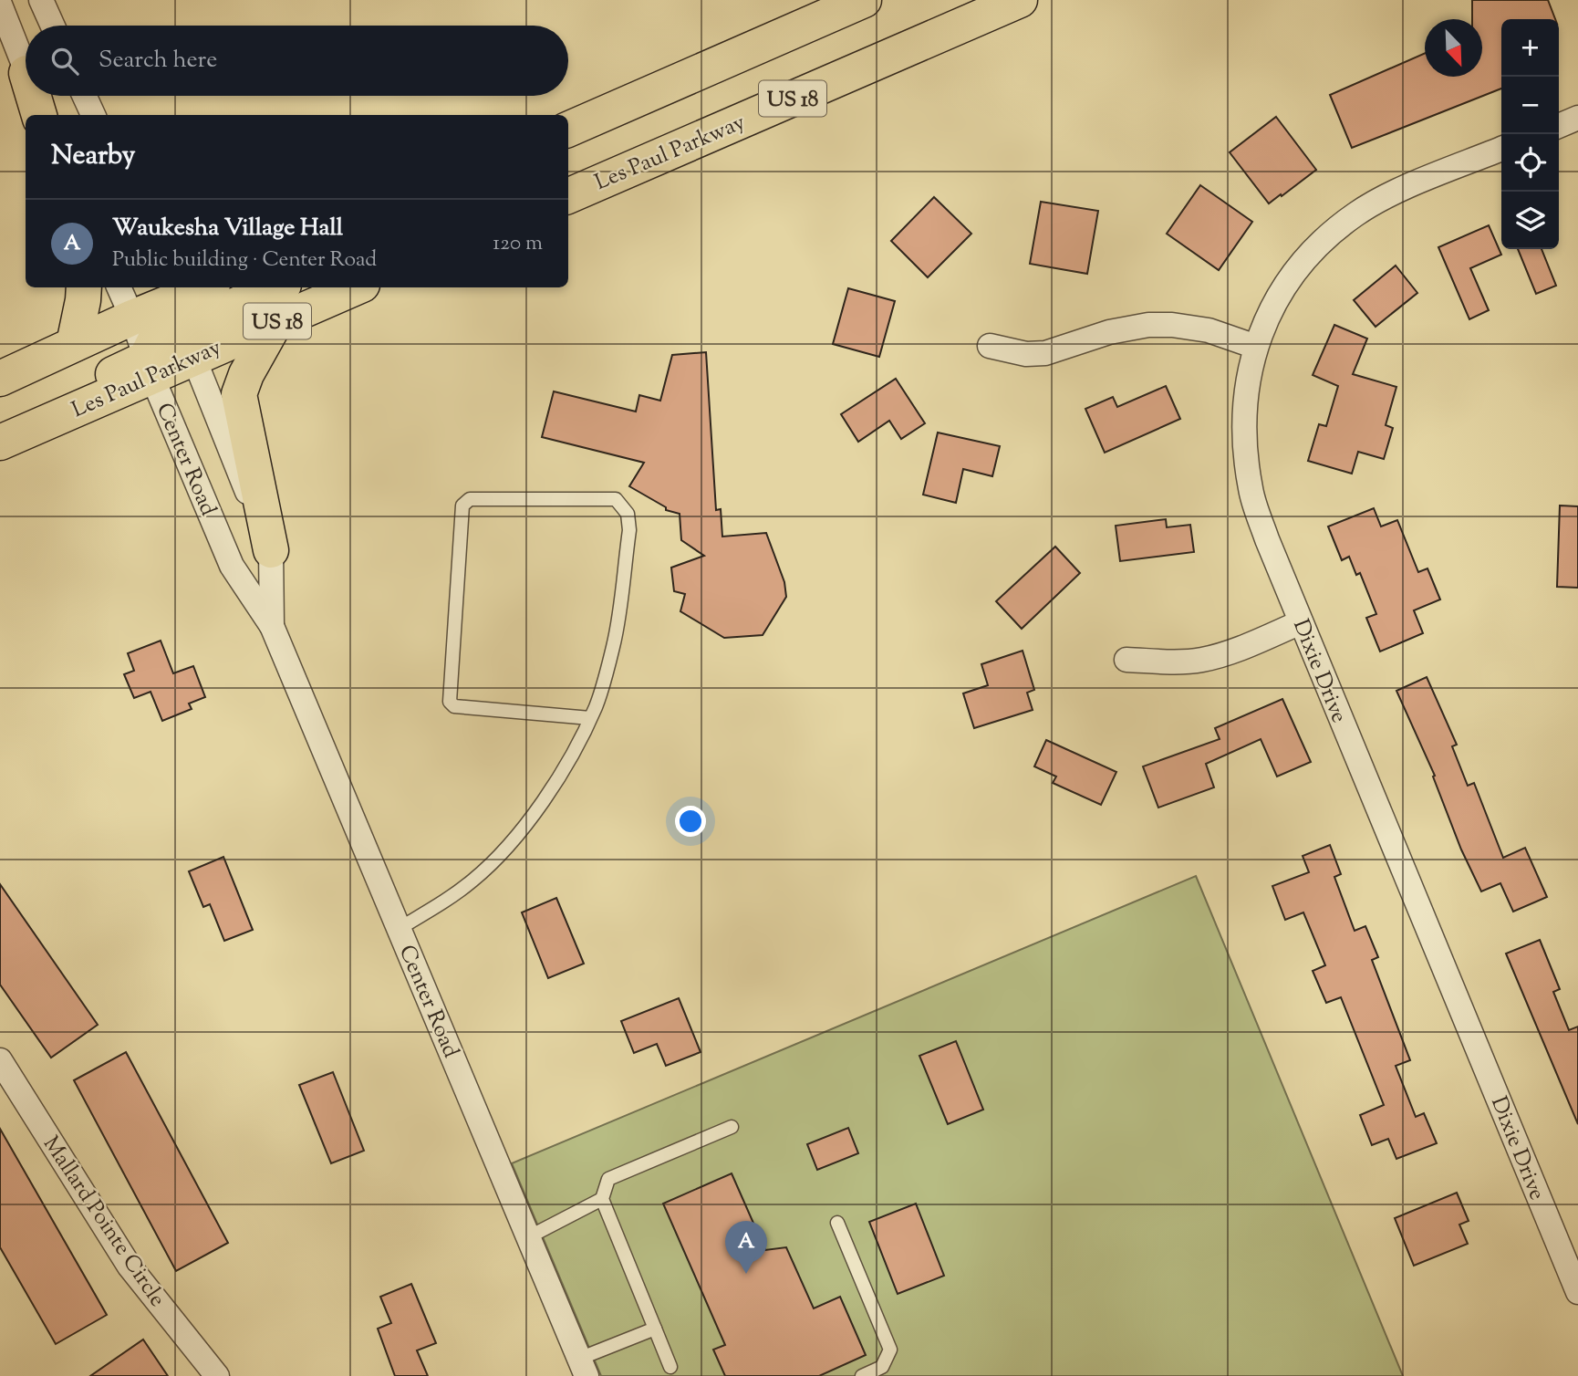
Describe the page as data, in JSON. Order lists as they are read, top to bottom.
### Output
{
  "streets": {
    "main road": ["US 18", "Les Paul Parkway"],
    "street": ["Center Road", "Dixie Drive", "Mallard Pointe Circle"]
  },
  "crossings": [
    ["Les Paul Parkway", "Center Road"]
  ],
  "north": "bottom right",
  "page": {
    "map_buttons": ["+", "−"],
    "search": "Search here",
    "heading": "Nearby",
    "list": [
      {
        "mark": "A",
        "name": "Waukesha Village Hall",
        "note": "Public building · Center Road",
        "value": "120 m"
      }
    ],
    "pins": "A"
  }
}
